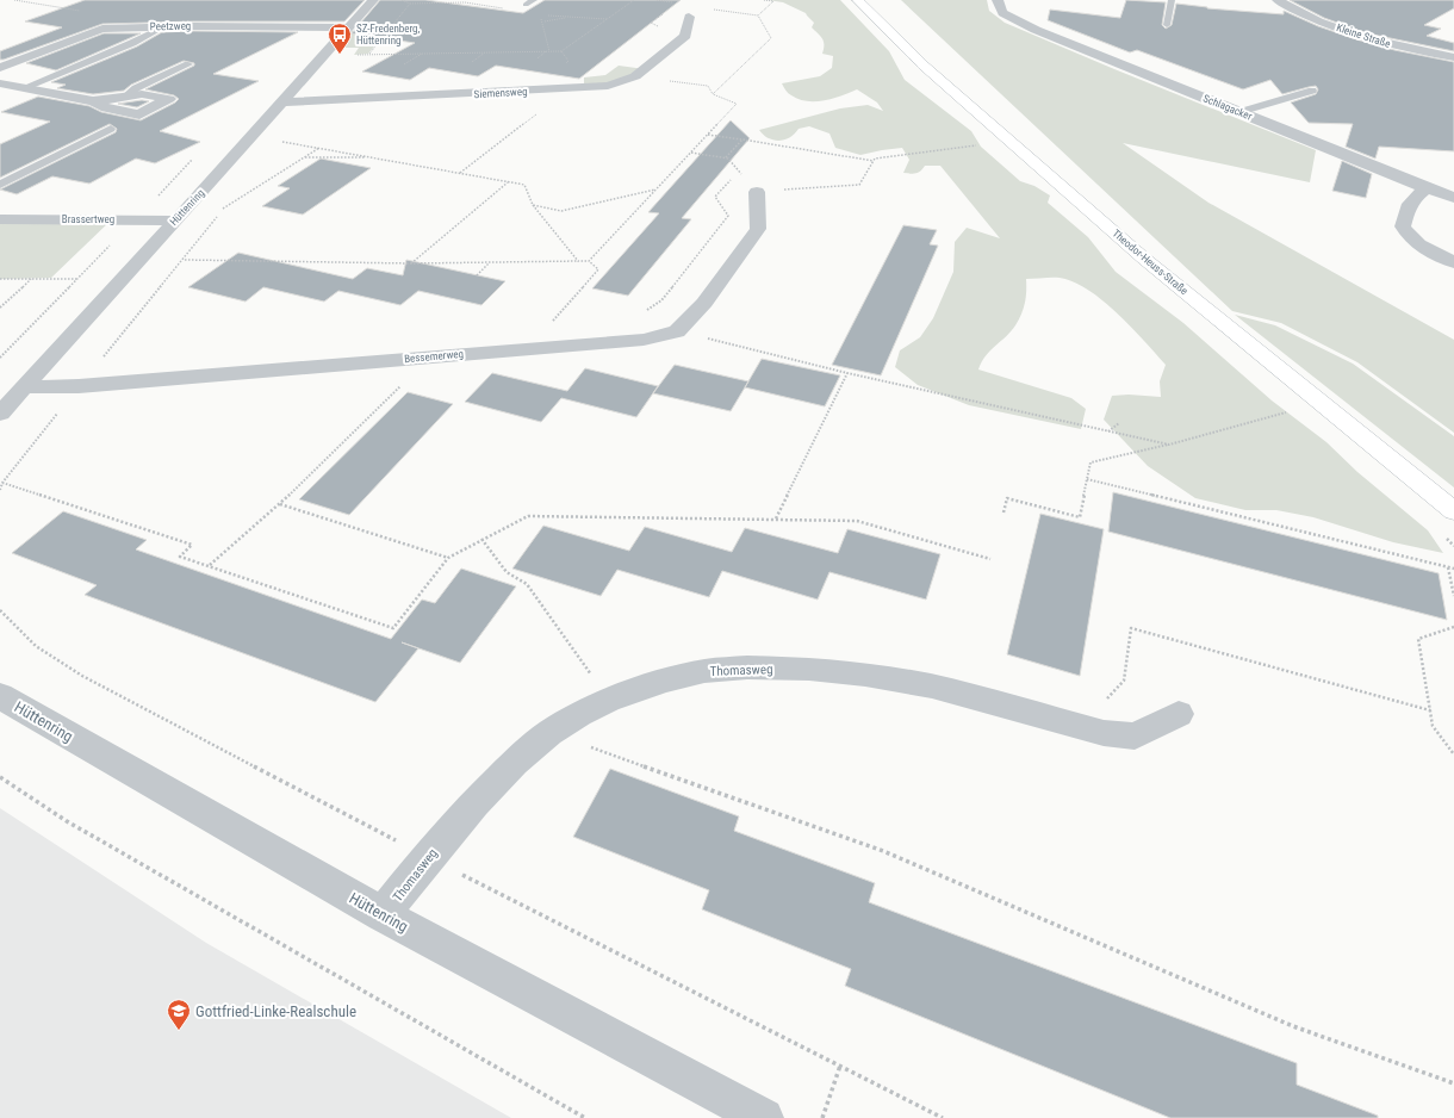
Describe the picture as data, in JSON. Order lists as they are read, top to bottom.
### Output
{
  "streets": {
    "street": [
      "Peetzweg",
      "Kleine Straße",
      "Siemensweg",
      "Schlagacker",
      "Hüttenring",
      "Brassertweg",
      "Theodor-Heuss-Straße",
      "Bessemerweg",
      "Thomasweg"
    ]
  },
  "crossings": [
    ["Peetzweg", "Hüttenring"],
    ["Siemensweg", "Hüttenring"],
    ["Hüttenring", "Brassertweg"],
    ["Hüttenring", "Bessemerweg"],
    ["Hüttenring", "Thomasweg"]
  ],
  "places": {
    "bus stop": ["SZ-Fredenberg, Hüttenring"],
    "school or university": ["Gottfried-Linke-Realschule"]
  }
}
